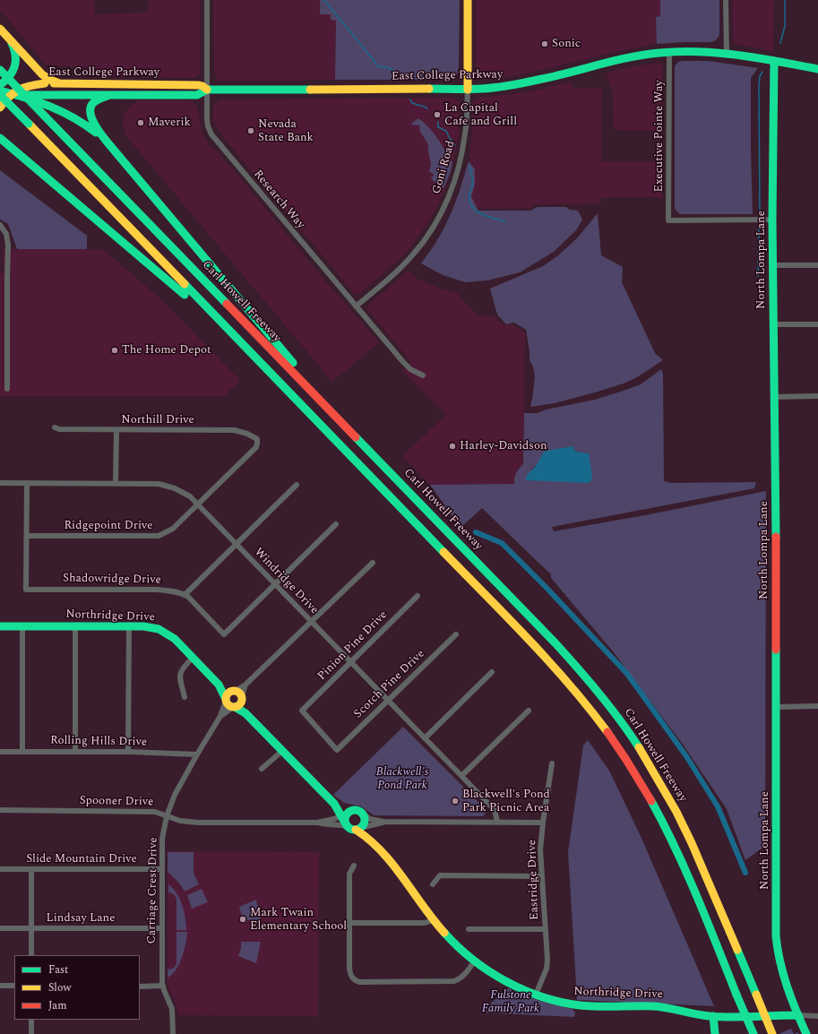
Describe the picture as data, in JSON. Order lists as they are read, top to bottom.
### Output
{
  "streets": {
    "main road": [
      "East College Parkway",
      "Goni Road",
      "North Lompa Lane",
      "Carl Howell Freeway",
      "Northridge Drive"
    ],
    "street": [
      "Executive Pointe Way",
      "Research Way",
      "Northill Drive",
      "Ridgepoint Drive",
      "Shadowridge Drive",
      "Windridge Drive",
      "Pinion Pine Drive",
      "Scotch Pine Drive",
      "Rolling Hills Drive",
      "Spooner Drive",
      "Slide Mountain Drive",
      "Eastridge Drive",
      "Carriage Crest Drive",
      "Lindsay Lane"
    ]
  },
  "crossings": [
    ["East College Parkway", "Executive Pointe Way"],
    ["East College Parkway", "Goni Road"],
    ["East College Parkway", "Research Way"],
    ["East College Parkway", "North Lompa Lane"],
    ["Executive Pointe Way", "North Lompa Lane"],
    ["Goni Road", "Research Way"],
    ["North Lompa Lane", "Northridge Drive"],
    ["Northill Drive", "Ridgepoint Drive"],
    ["Ridgepoint Drive", "Shadowridge Drive"],
    ["Ridgepoint Drive", "Windridge Drive"],
    ["Windridge Drive", "Pinion Pine Drive"],
    ["Windridge Drive", "Scotch Pine Drive"],
    ["Windridge Drive", "Spooner Drive"],
    ["Northridge Drive", "Spooner Drive"],
    ["Northridge Drive", "Eastridge Drive"],
    ["Northridge Drive", "Carriage Crest Drive"],
    ["Pinion Pine Drive", "Scotch Pine Drive"],
    ["Rolling Hills Drive", "Carriage Crest Drive"],
    ["Spooner Drive", "Eastridge Drive"],
    ["Spooner Drive", "Carriage Crest Drive"],
    ["Slide Mountain Drive", "Carriage Crest Drive"],
    ["Carriage Crest Drive", "Lindsay Lane"]
  ],
  "parks": ["Blackwell's Pond Park", "Fulstone Family Park"],
  "places": [
    "Sonic",
    "La Capital Cafe and Grill",
    "Maverik",
    "Nevada State Bank",
    "The Home Depot",
    "Harley-Davidson",
    "Blackwell's Pond Park Picnic Area",
    "Mark Twain Elementary School"
  ],
  "legend": ["Fast", "Slow", "Jam"]
}
